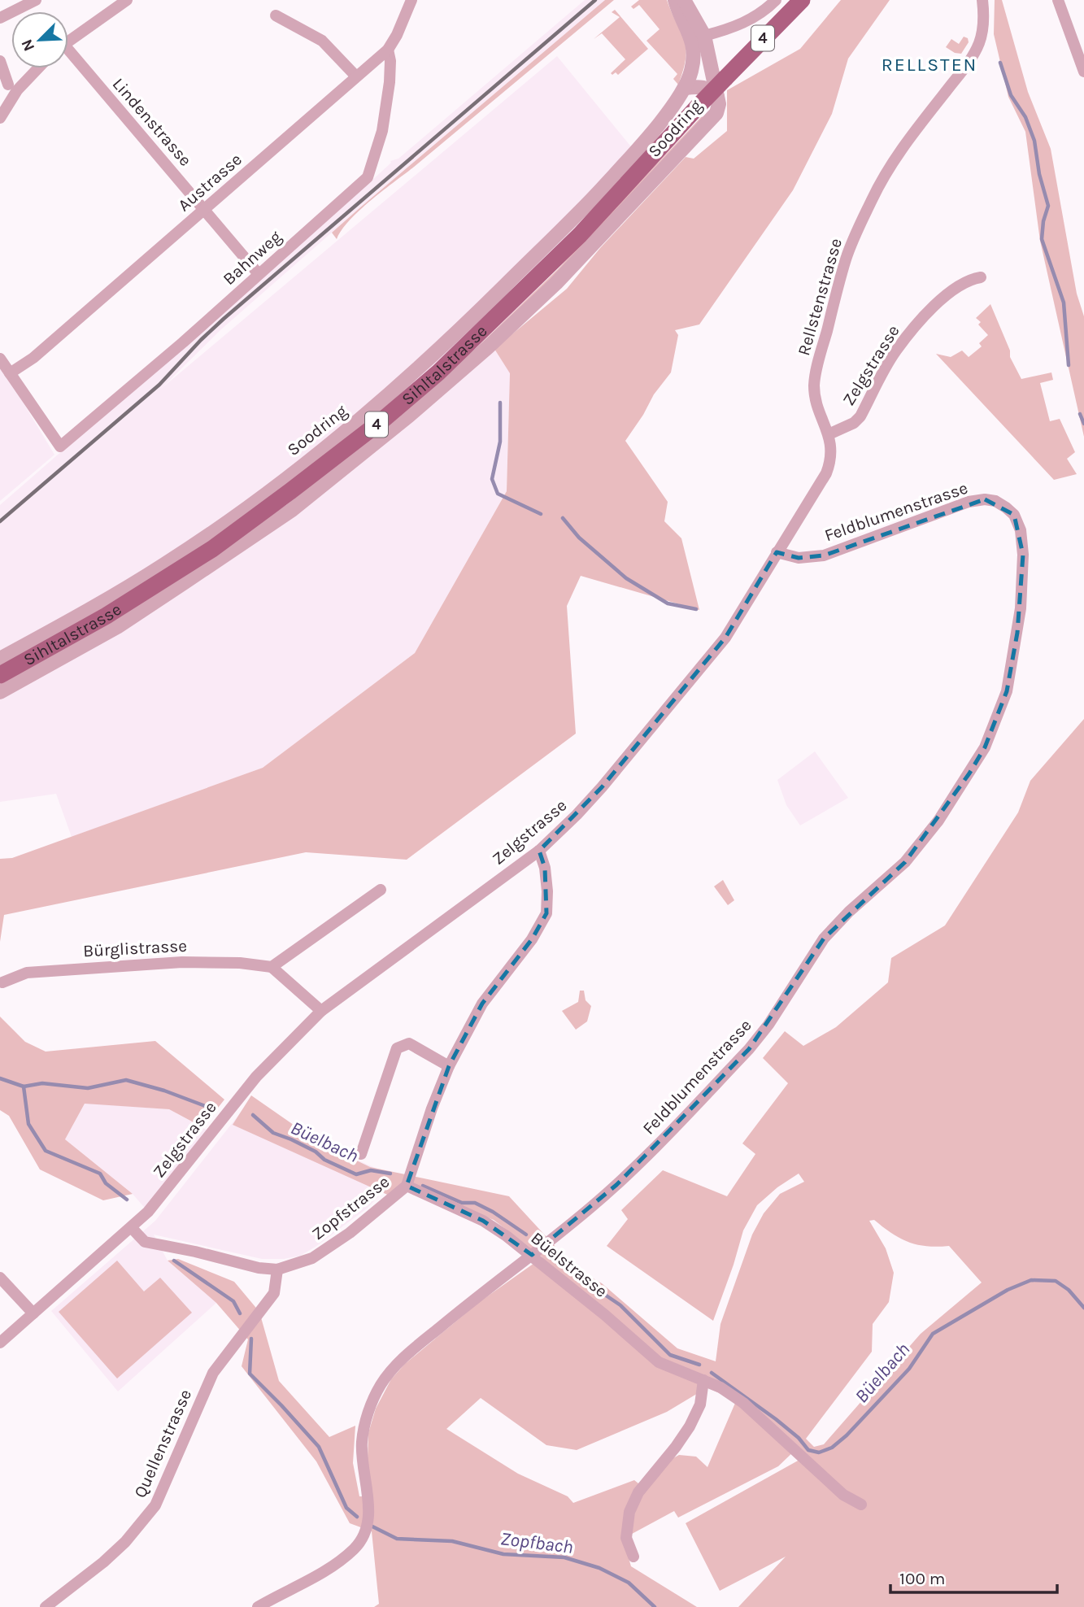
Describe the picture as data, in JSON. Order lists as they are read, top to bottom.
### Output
{
  "streets": {
    "main road": ["4", "Sihltalstrasse"],
    "street": [
      "Lindenstrasse",
      "Soodring",
      "Austrasse",
      "Bahnweg",
      "Rellstenstrasse",
      "Zelgstrasse",
      "Feldblumenstrasse",
      "Bürglistrasse",
      "Zopfstrasse",
      "Büelstrasse",
      "Quellenstrasse"
    ]
  },
  "crossings": [
    ["Lindenstrasse", "Austrasse"],
    ["Lindenstrasse", "Bahnweg"],
    ["Austrasse", "Bahnweg"],
    ["Rellstenstrasse", "Zelgstrasse"],
    ["Zelgstrasse", "Feldblumenstrasse"],
    ["Zelgstrasse", "Zopfstrasse"],
    ["Feldblumenstrasse", "Büelstrasse"],
    ["Zopfstrasse", "Büelstrasse"],
    ["Zopfstrasse", "Quellenstrasse"]
  ],
  "districts": ["RELLSTEN"],
  "water": ["Büelbach", "Zopfbach"],
  "scale_bar": "100 m",
  "north": "bottom left"
}
